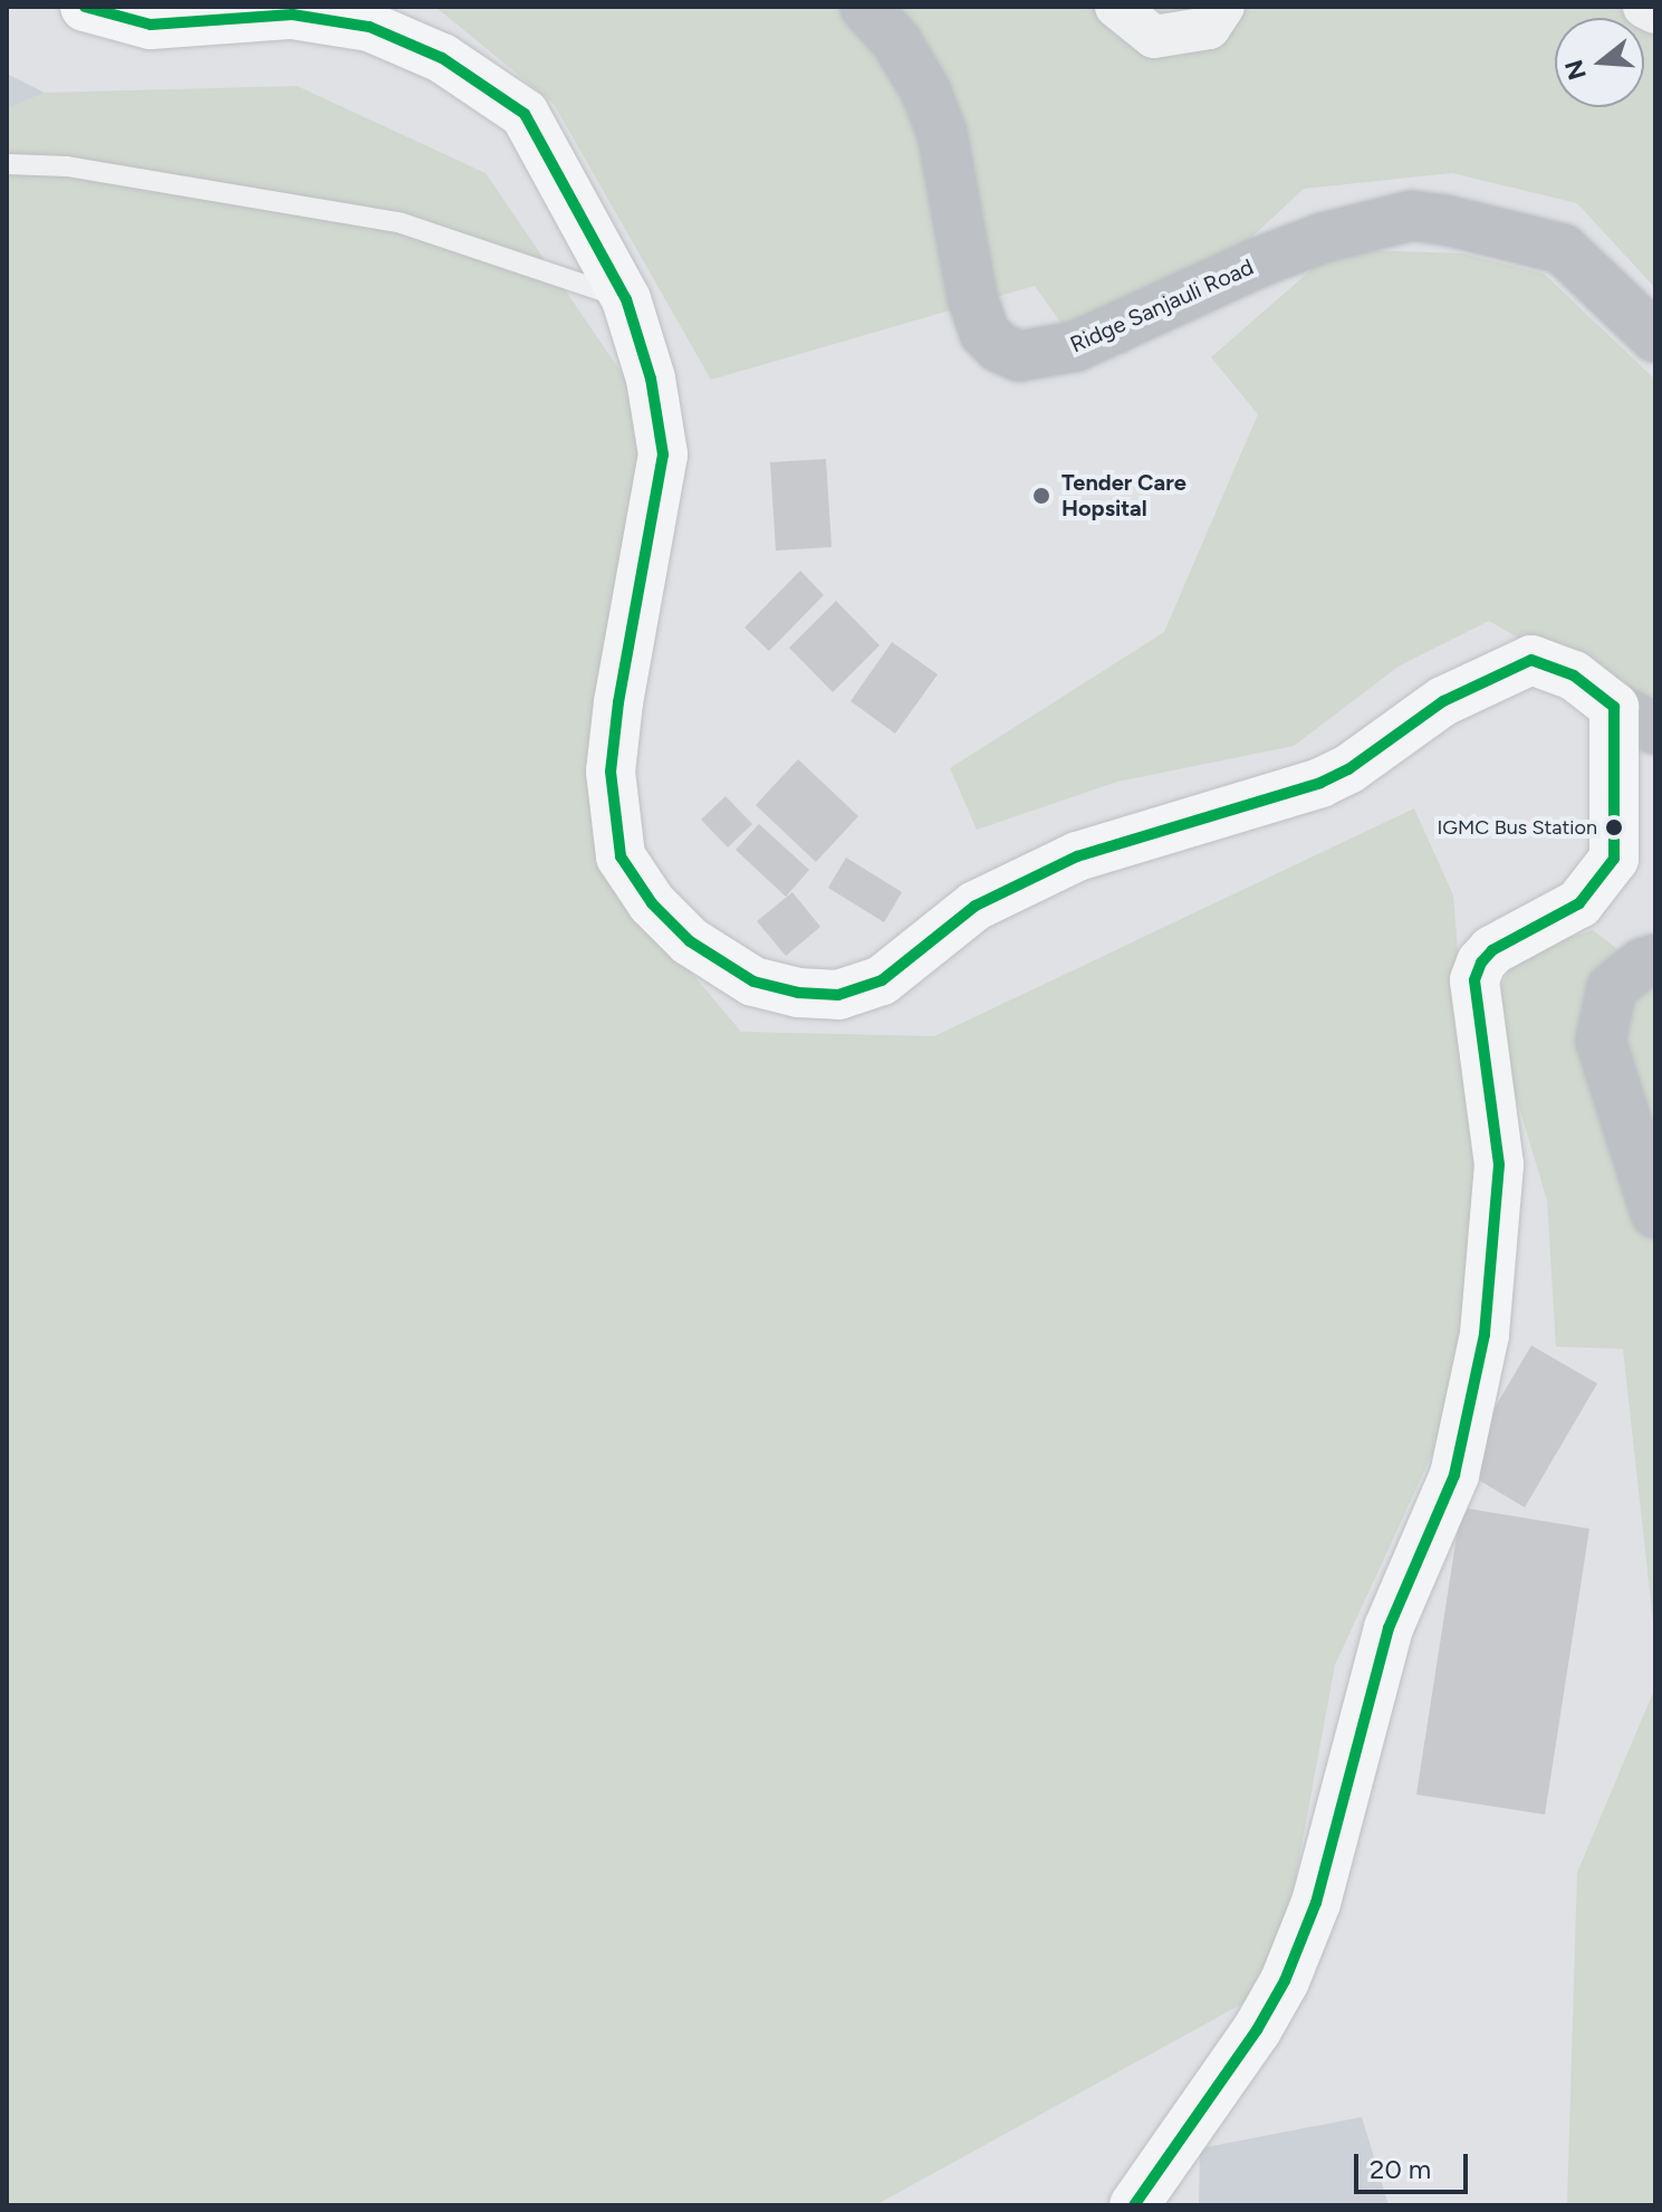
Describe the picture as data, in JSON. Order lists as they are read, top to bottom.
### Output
{
  "streets": {
    "street": ["Ridge Sanjauli Road"]
  },
  "places": ["Tender Care Hopsital", "IGMC Bus Station"],
  "scale_bar": "20 m",
  "north": "left"
}
